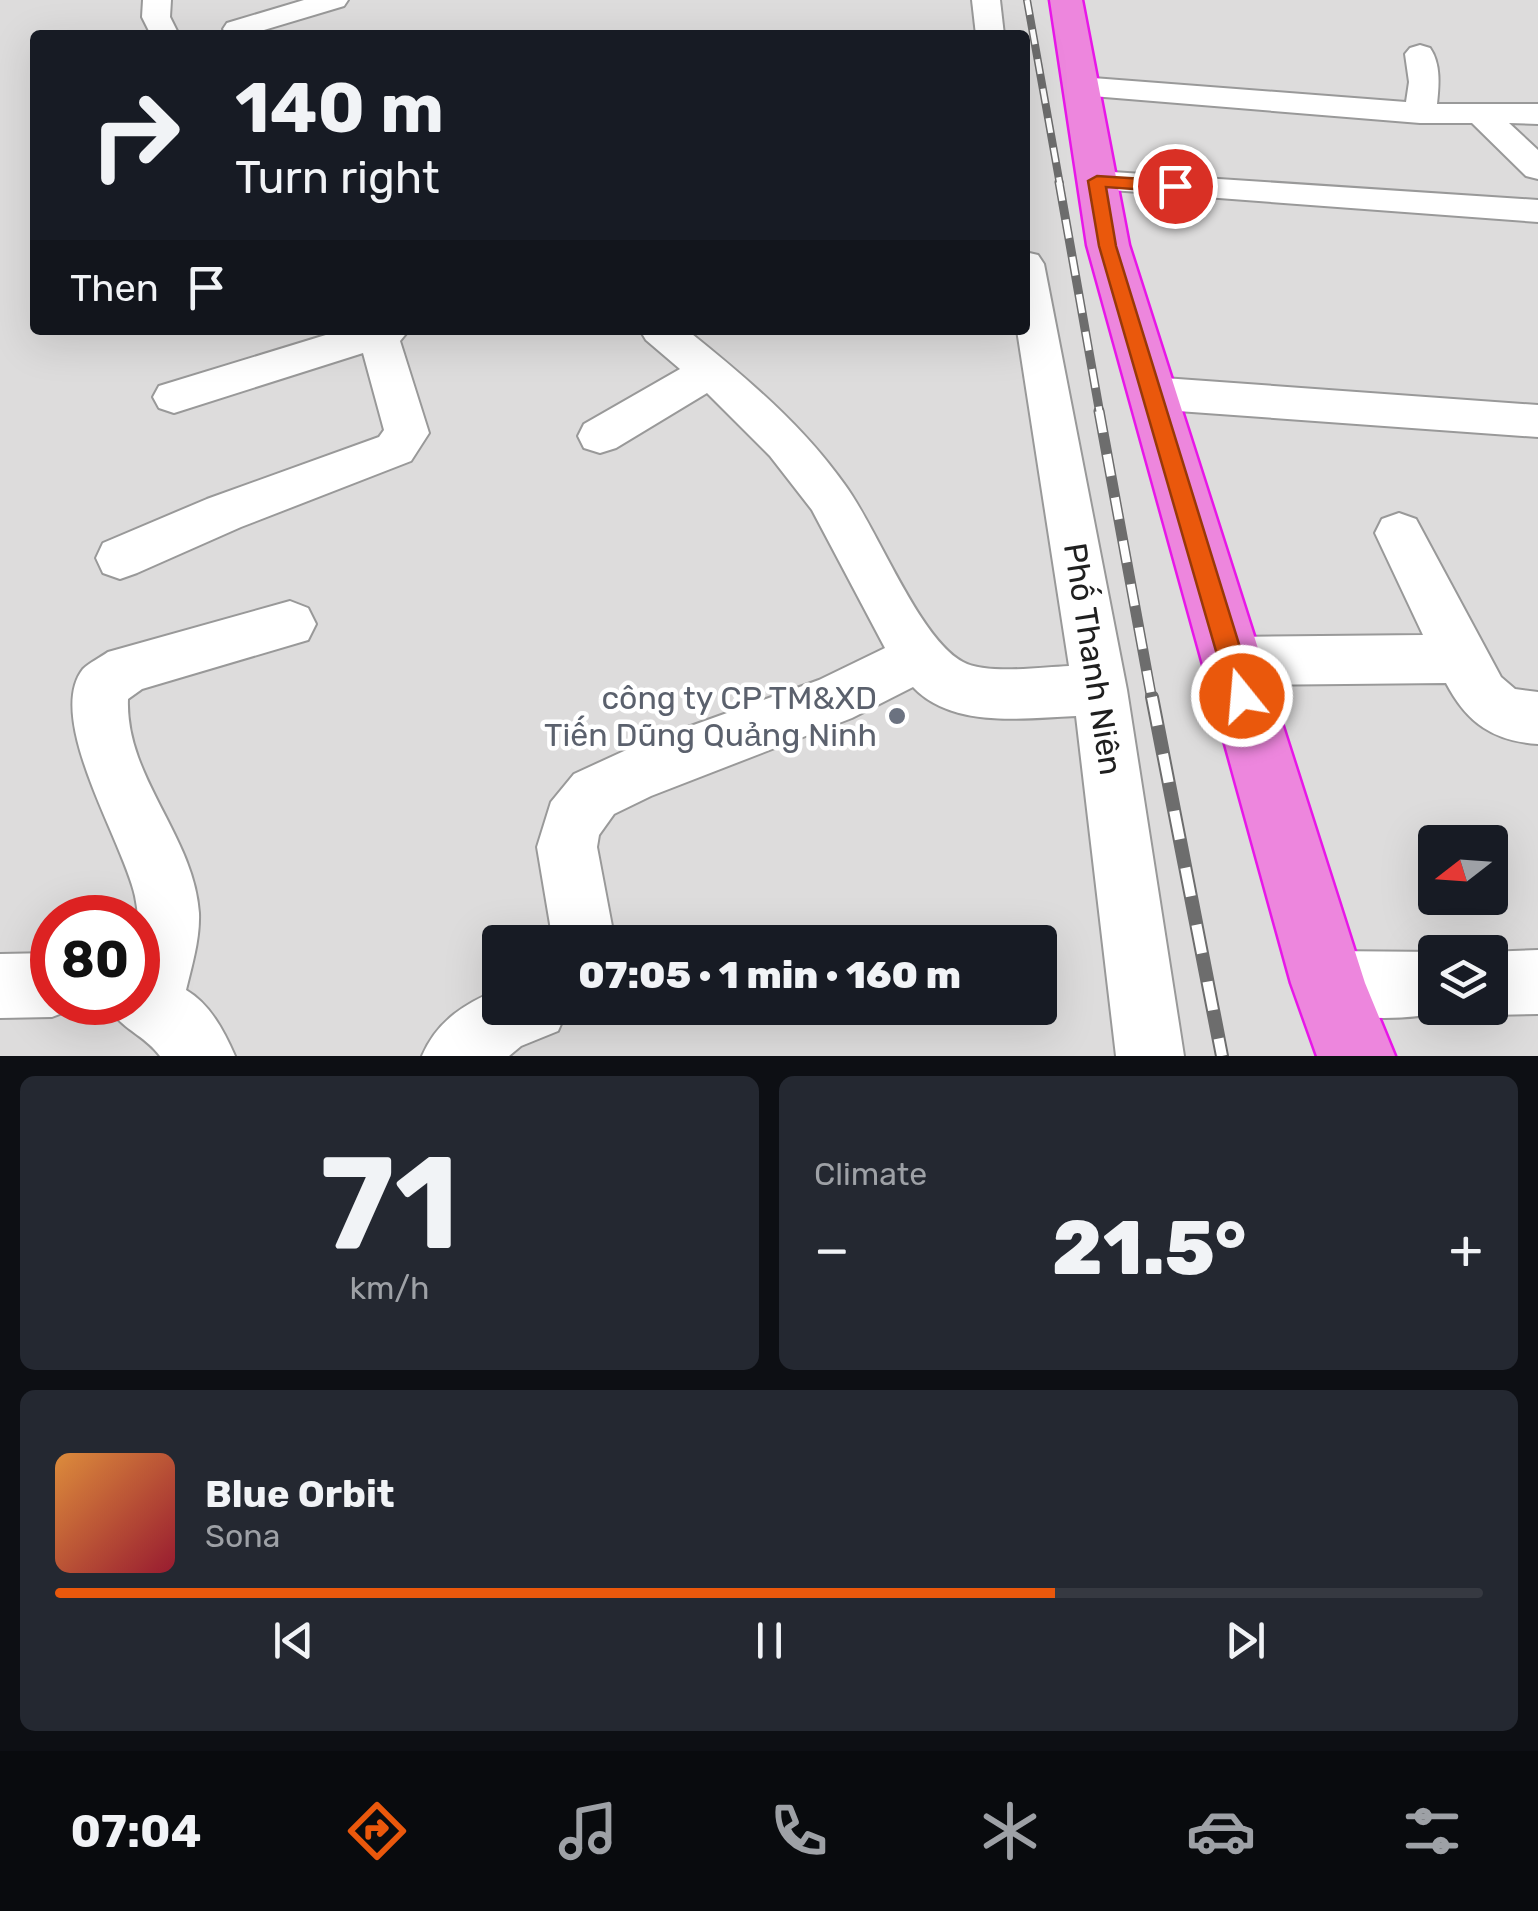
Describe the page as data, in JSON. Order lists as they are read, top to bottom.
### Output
{
  "streets": {
    "street": ["Phố Thanh Niên"]
  },
  "places": ["công ty CP TM&XD Tiến Dũng Quảng Ninh"],
  "north": "left",
  "page": {
    "turn": ["140 m", "Turn right"],
    "then": "Then",
    "limit": "80",
    "trip": "07:05 · 1 min · 160 m",
    "tile": [
      ["71", "km/h"],
      "Climate"
    ],
    "heat": ["−", "21.5°", "+"],
    "song": ["Blue Orbit", "Sona"],
    "tabs": "07:04"
  }
}
